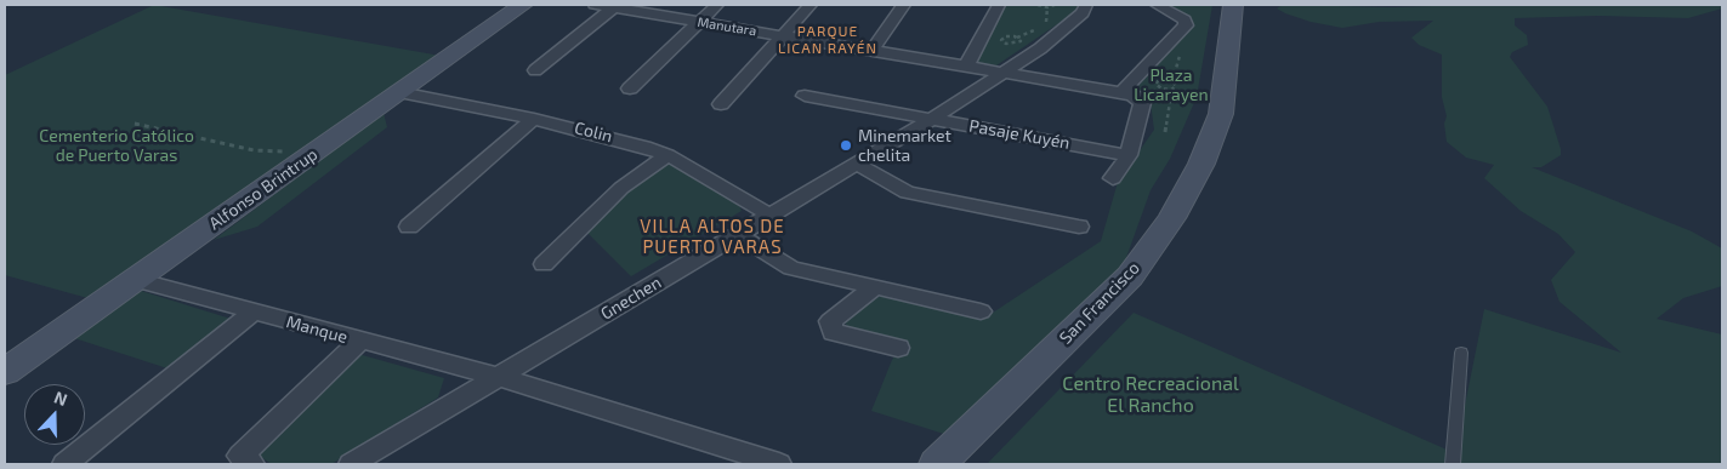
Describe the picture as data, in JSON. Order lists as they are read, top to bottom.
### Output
{
  "streets": {
    "main road": ["Alfonso Brintrup", "San Francisco"],
    "street": [
      "Manutara",
      "Colin",
      "Pasaje Kuyén",
      "Gnechen",
      "Manque"
    ]
  },
  "crossings": [
    ["Manutara", "Gnechen"],
    ["Colin", "Alfonso Brintrup"],
    ["Colin", "Gnechen"],
    ["Pasaje Kuyén", "Gnechen"],
    ["Alfonso Brintrup", "Manque"],
    ["Gnechen", "Manque"]
  ],
  "districts": ["PARQUE LICAN RAYÉN", "VILLA ALTOS DE PUERTO VARAS"],
  "parks": ["Plaza Licarayen", "Cementerio Católico de Puerto Varas", "Centro Recreacional El Rancho"],
  "places": ["Minemarket chelita"],
  "north": "top"
}
